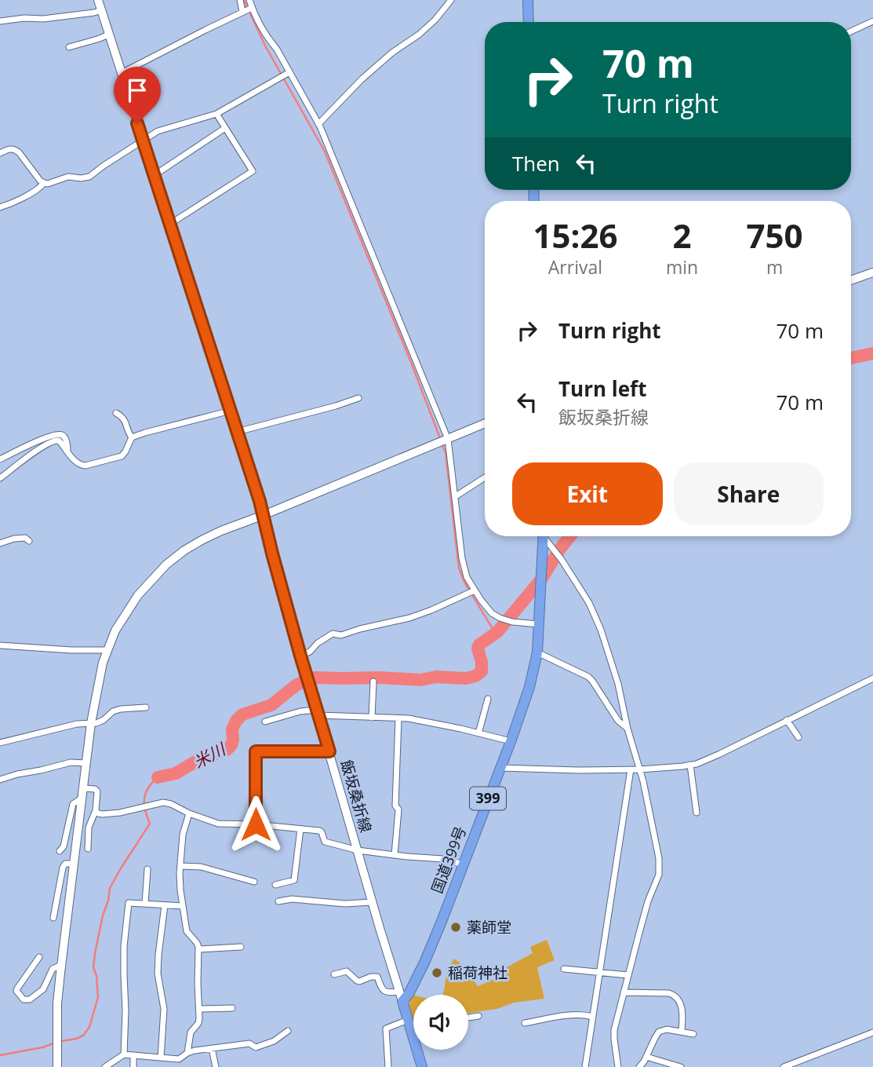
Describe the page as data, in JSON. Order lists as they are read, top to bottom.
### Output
{
  "streets": {
    "highway": ["399", "国道399号"],
    "main road": ["飯坂桑折線"]
  },
  "crossings": [
    ["飯坂桑折線", "国道399号"]
  ],
  "water": ["米川"],
  "places": ["薬師堂", "稲荷神社"],
  "page": {
    "turn": ["70 m", "Turn right"],
    "then": "Then",
    "eta": [
      "15:26",
      "Arrival",
      "2",
      "min",
      "750",
      "m"
    ],
    "list": [
      {
        "name": "Turn right",
        "value": "70 m"
      },
      {
        "name": "Turn left",
        "note": "飯坂桑折線",
        "value": "70 m"
      }
    ],
    "buttons": ["Exit", "Share"]
  }
}
